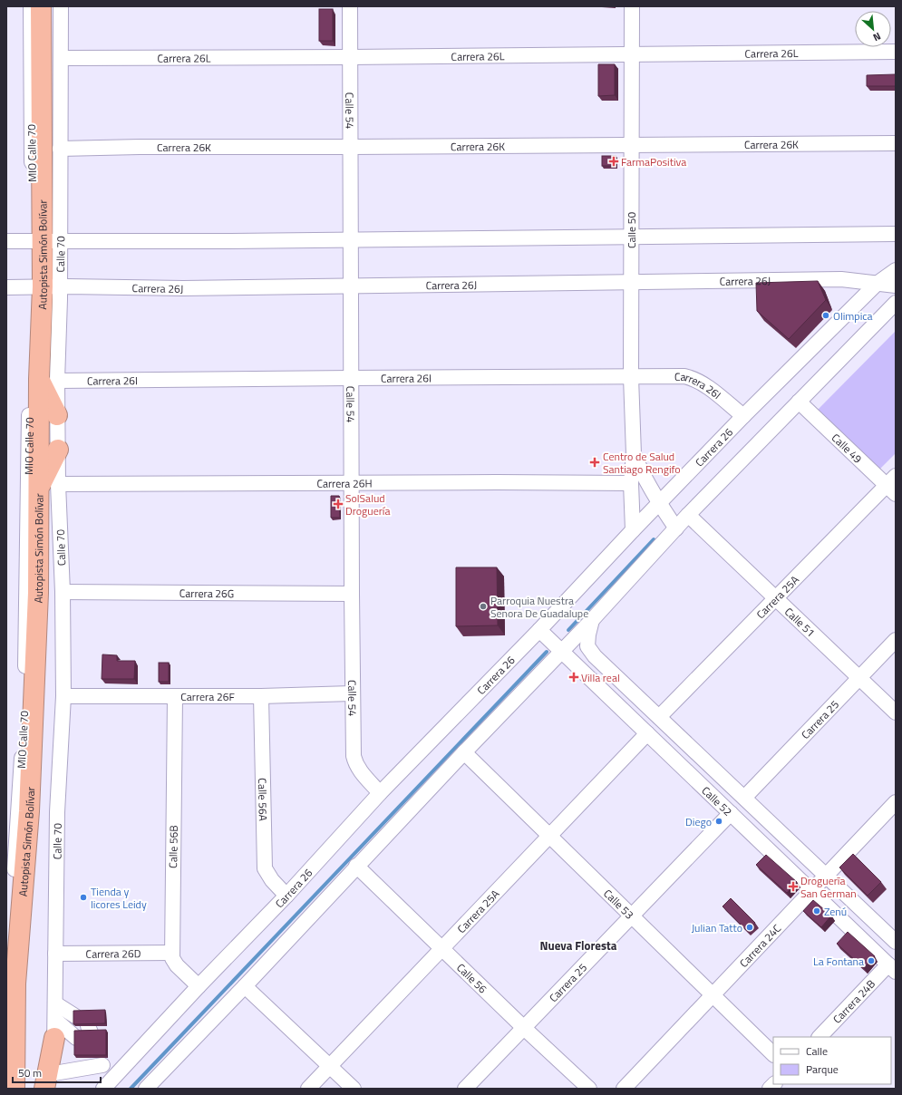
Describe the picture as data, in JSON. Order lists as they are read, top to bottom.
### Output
{
  "streets": {
    "highway": ["Autopista Simón Bolívar"],
    "street": [
      "Carrera 26L",
      "Calle 54",
      "Carrera 26K",
      "MIO Calle 70",
      "Calle 50",
      "Calle 70",
      "Carrera 26J",
      "Carrera 26I",
      "Carrera 26",
      "Calle 49",
      "Carrera 26H",
      "Carrera 26G",
      "Carrera 25A",
      "Calle 51",
      "Carrera 26F",
      "Carrera 25",
      "Calle 56A",
      "Calle 52",
      "Calle 56B",
      "Calle 53",
      "Carrera 24C",
      "Carrera 26D",
      "Calle 56",
      "Carrera 24B"
    ]
  },
  "crossings": [
    ["Carrera 26L", "Calle 54"],
    ["Carrera 26L", "Calle 50"],
    ["Carrera 26L", "Calle 70"],
    ["Calle 54", "Carrera 26K"],
    ["Calle 54", "Carrera 26J"],
    ["Calle 54", "Carrera 26I"],
    ["Calle 54", "Carrera 26"],
    ["Calle 54", "Carrera 26H"],
    ["Calle 54", "Carrera 26G"],
    ["Calle 54", "Carrera 26F"],
    ["Carrera 26K", "Calle 50"],
    ["Carrera 26K", "Calle 70"],
    ["MIO Calle 70", "Autopista Simón Bolívar"],
    ["MIO Calle 70", "Calle 70"],
    ["MIO Calle 70", "Carrera 26J"],
    ["Calle 50", "Carrera 26J"],
    ["Calle 50", "Carrera 26I"],
    ["Calle 50", "Carrera 26"],
    ["Calle 50", "Carrera 26H"],
    ["Autopista Simón Bolívar", "Calle 70"],
    ["Autopista Simón Bolívar", "Carrera 26J"],
    ["Autopista Simón Bolívar", "Carrera 26I"],
    ["Calle 70", "Carrera 26H"],
    ["Calle 70", "Carrera 26G"],
    ["Calle 70", "Carrera 26F"],
    ["Calle 70", "Carrera 26D"],
    ["Carrera 26J", "Carrera 26"],
    ["Carrera 26I", "Carrera 26"],
    ["Carrera 26", "Calle 56A"],
    ["Carrera 26", "Calle 52"],
    ["Carrera 26", "Calle 56B"],
    ["Calle 49", "Carrera 25A"],
    ["Carrera 25A", "Calle 51"],
    ["Carrera 25A", "Calle 52"],
    ["Carrera 25A", "Calle 53"],
    ["Carrera 25A", "Calle 56"],
    ["Calle 51", "Carrera 25"],
    ["Carrera 26F", "Calle 56A"],
    ["Carrera 26F", "Calle 56B"],
    ["Carrera 25", "Calle 52"],
    ["Carrera 25", "Calle 53"],
    ["Carrera 25", "Calle 56"],
    ["Calle 52", "Carrera 24C"],
    ["Calle 52", "Carrera 24B"],
    ["Calle 56B", "Carrera 26D"],
    ["Calle 53", "Carrera 24C"]
  ],
  "districts": ["Nueva Floresta"],
  "places": {
    "health": [
      "FarmaPositiva",
      "Centro de Salud Santiago Rengifo",
      "SolSalud Droguería",
      "Villa real",
      "Droguerīa San German"
    ],
    "other": [
      "Olimpica",
      "Parroquia Nuestra Senora De Guadalupe",
      "Diego",
      "Tienda y licores Leidy",
      "Zenú",
      "Julian Tatto",
      "La Fontana"
    ]
  },
  "legend": ["Calle", "Parque"],
  "scale_bar": "50 m",
  "north": "bottom right"
}
